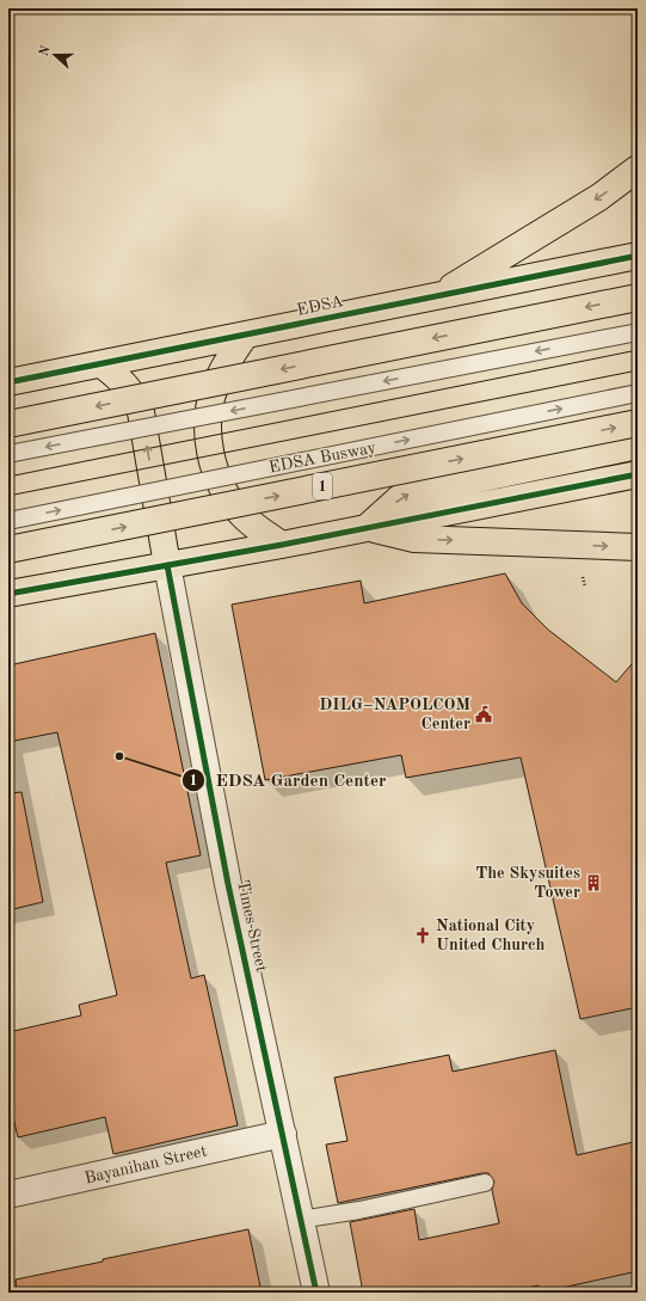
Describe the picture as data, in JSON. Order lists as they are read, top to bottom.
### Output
{
  "streets": {
    "main road": ["EDSA", "1"],
    "street": ["Times Street", "Bayanihan Street"],
    "lane": ["EDSA Busway"]
  },
  "crossings": [
    ["Times Street", "Bayanihan Street"]
  ],
  "places": {
    "public building": ["DILG–NAPOLCOM Center"],
    "other": ["EDSA Garden Center"],
    "building": ["The Skysuites Tower"],
    "church": ["National City United Church"]
  },
  "north": "left"
}
